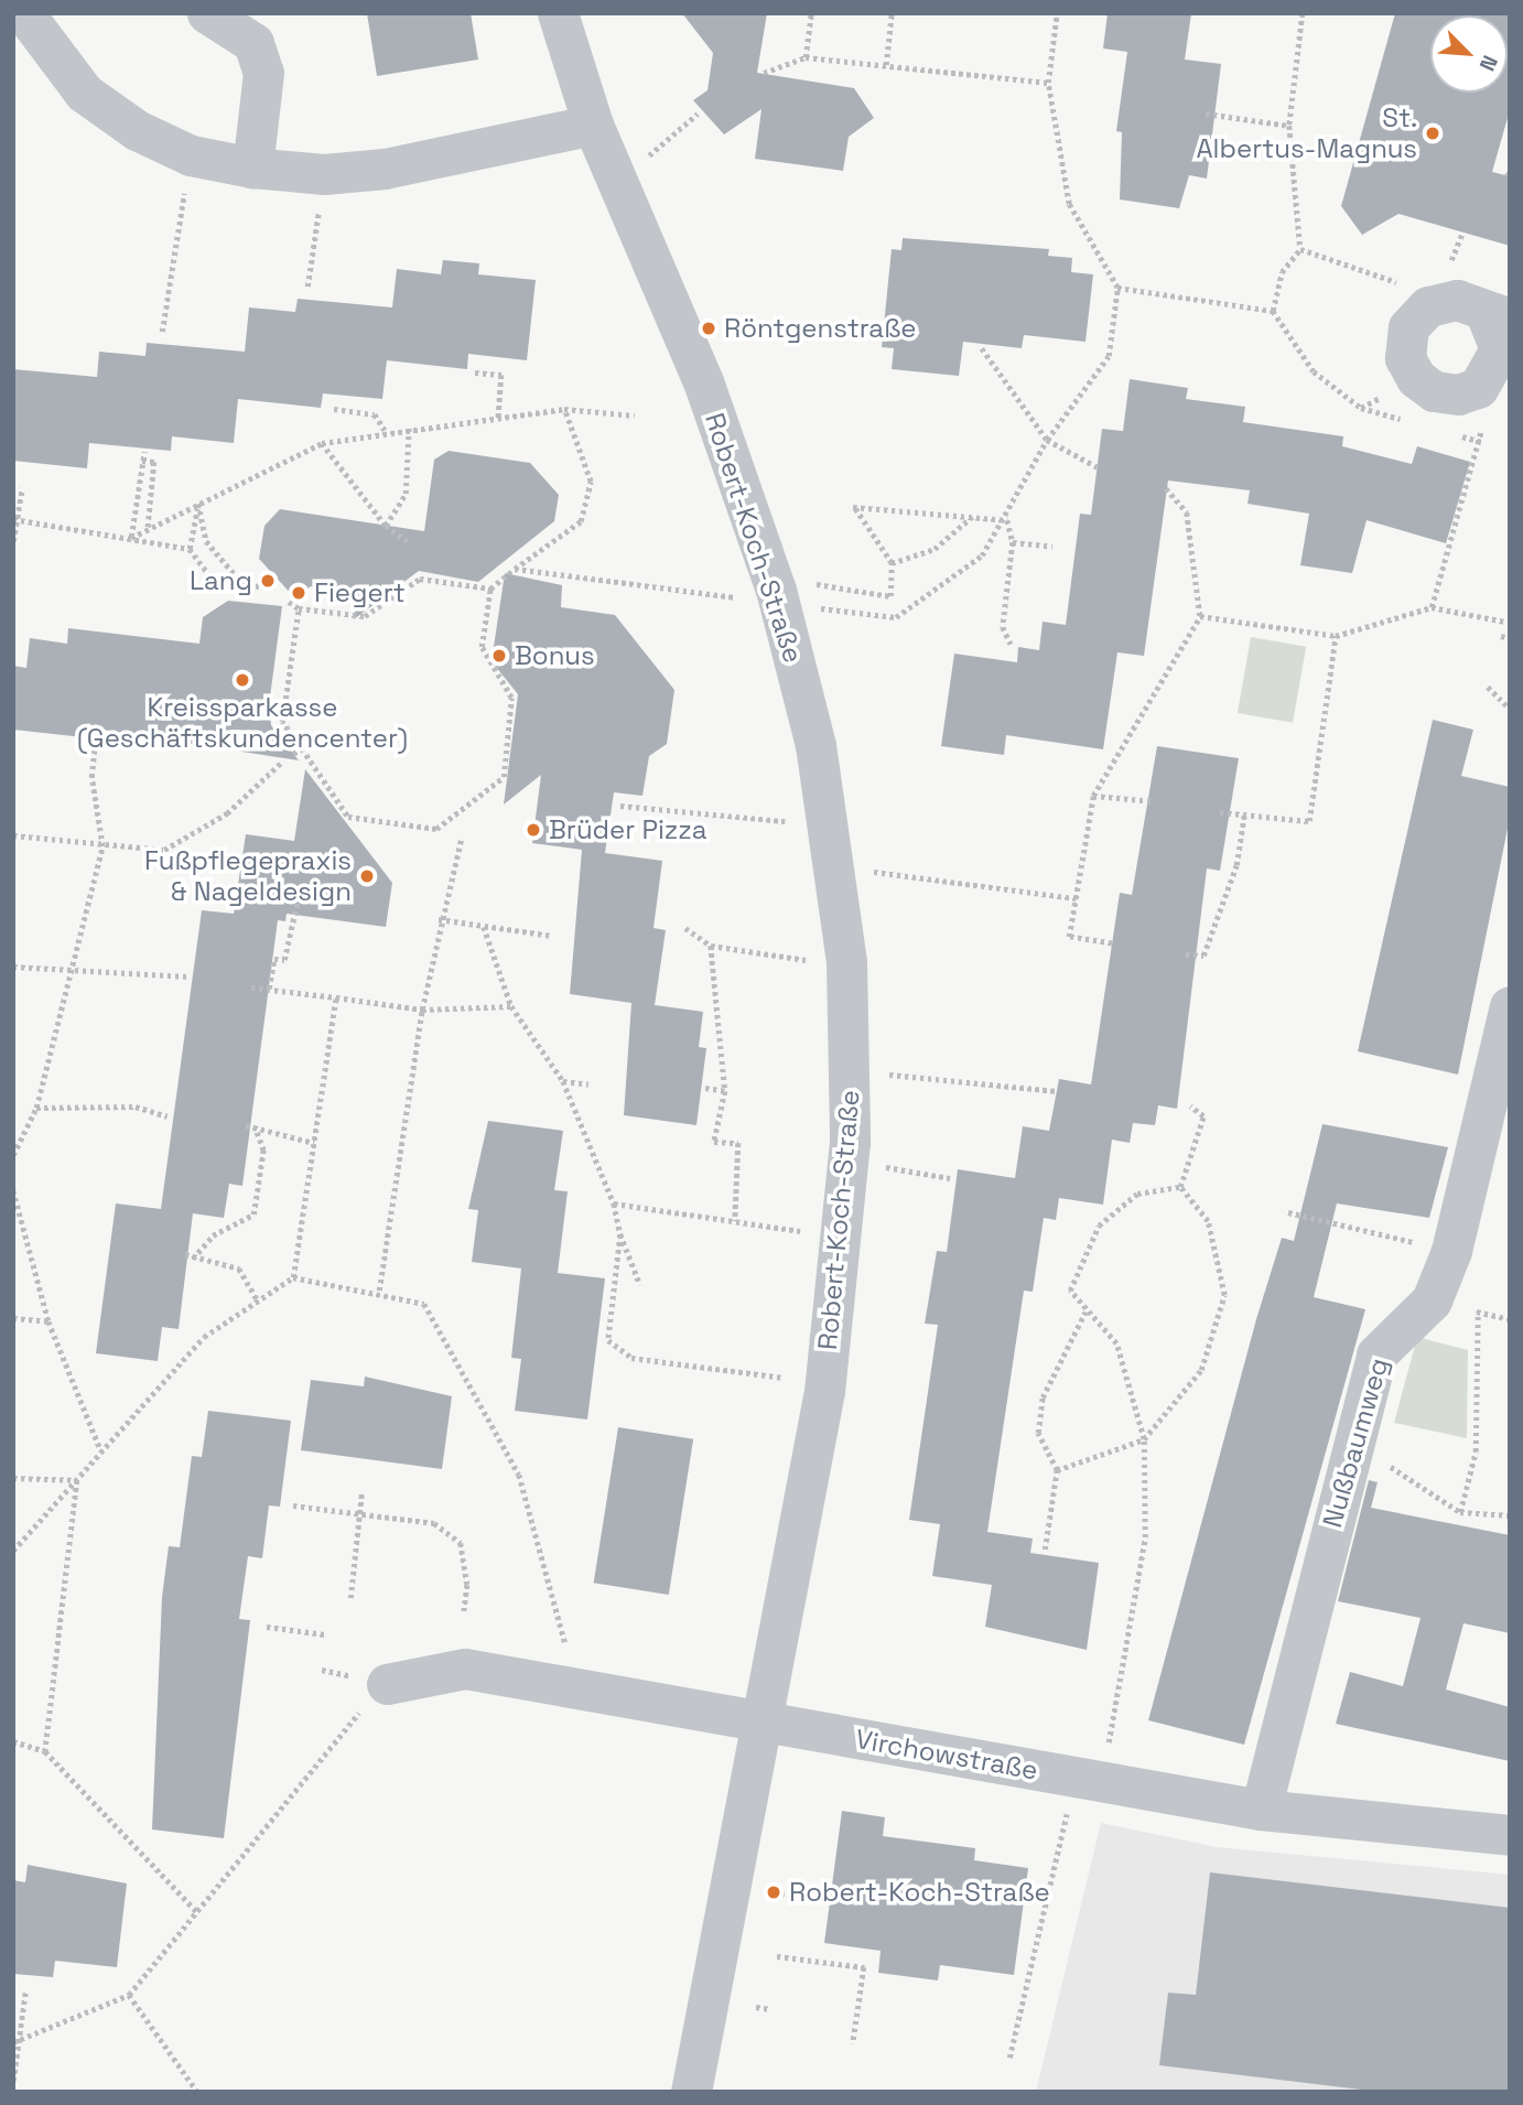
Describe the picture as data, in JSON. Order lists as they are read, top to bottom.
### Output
{
  "streets": {
    "street": ["Robert-Koch-Straße", "Nußbaumweg", "Virchowstraße"]
  },
  "crossings": [
    ["Robert-Koch-Straße", "Virchowstraße"],
    ["Nußbaumweg", "Virchowstraße"]
  ],
  "places": [
    "St. Albertus-Magnus",
    "Röntgenstraße",
    "Lang",
    "Fiegert",
    "Bonus",
    "Kreissparkasse (Geschäftskundencenter)",
    "Brüder Pizza",
    "Fußpflegepraxis & Nageldesign",
    "Robert-Koch-Straße"
  ],
  "north": "bottom right"
}
